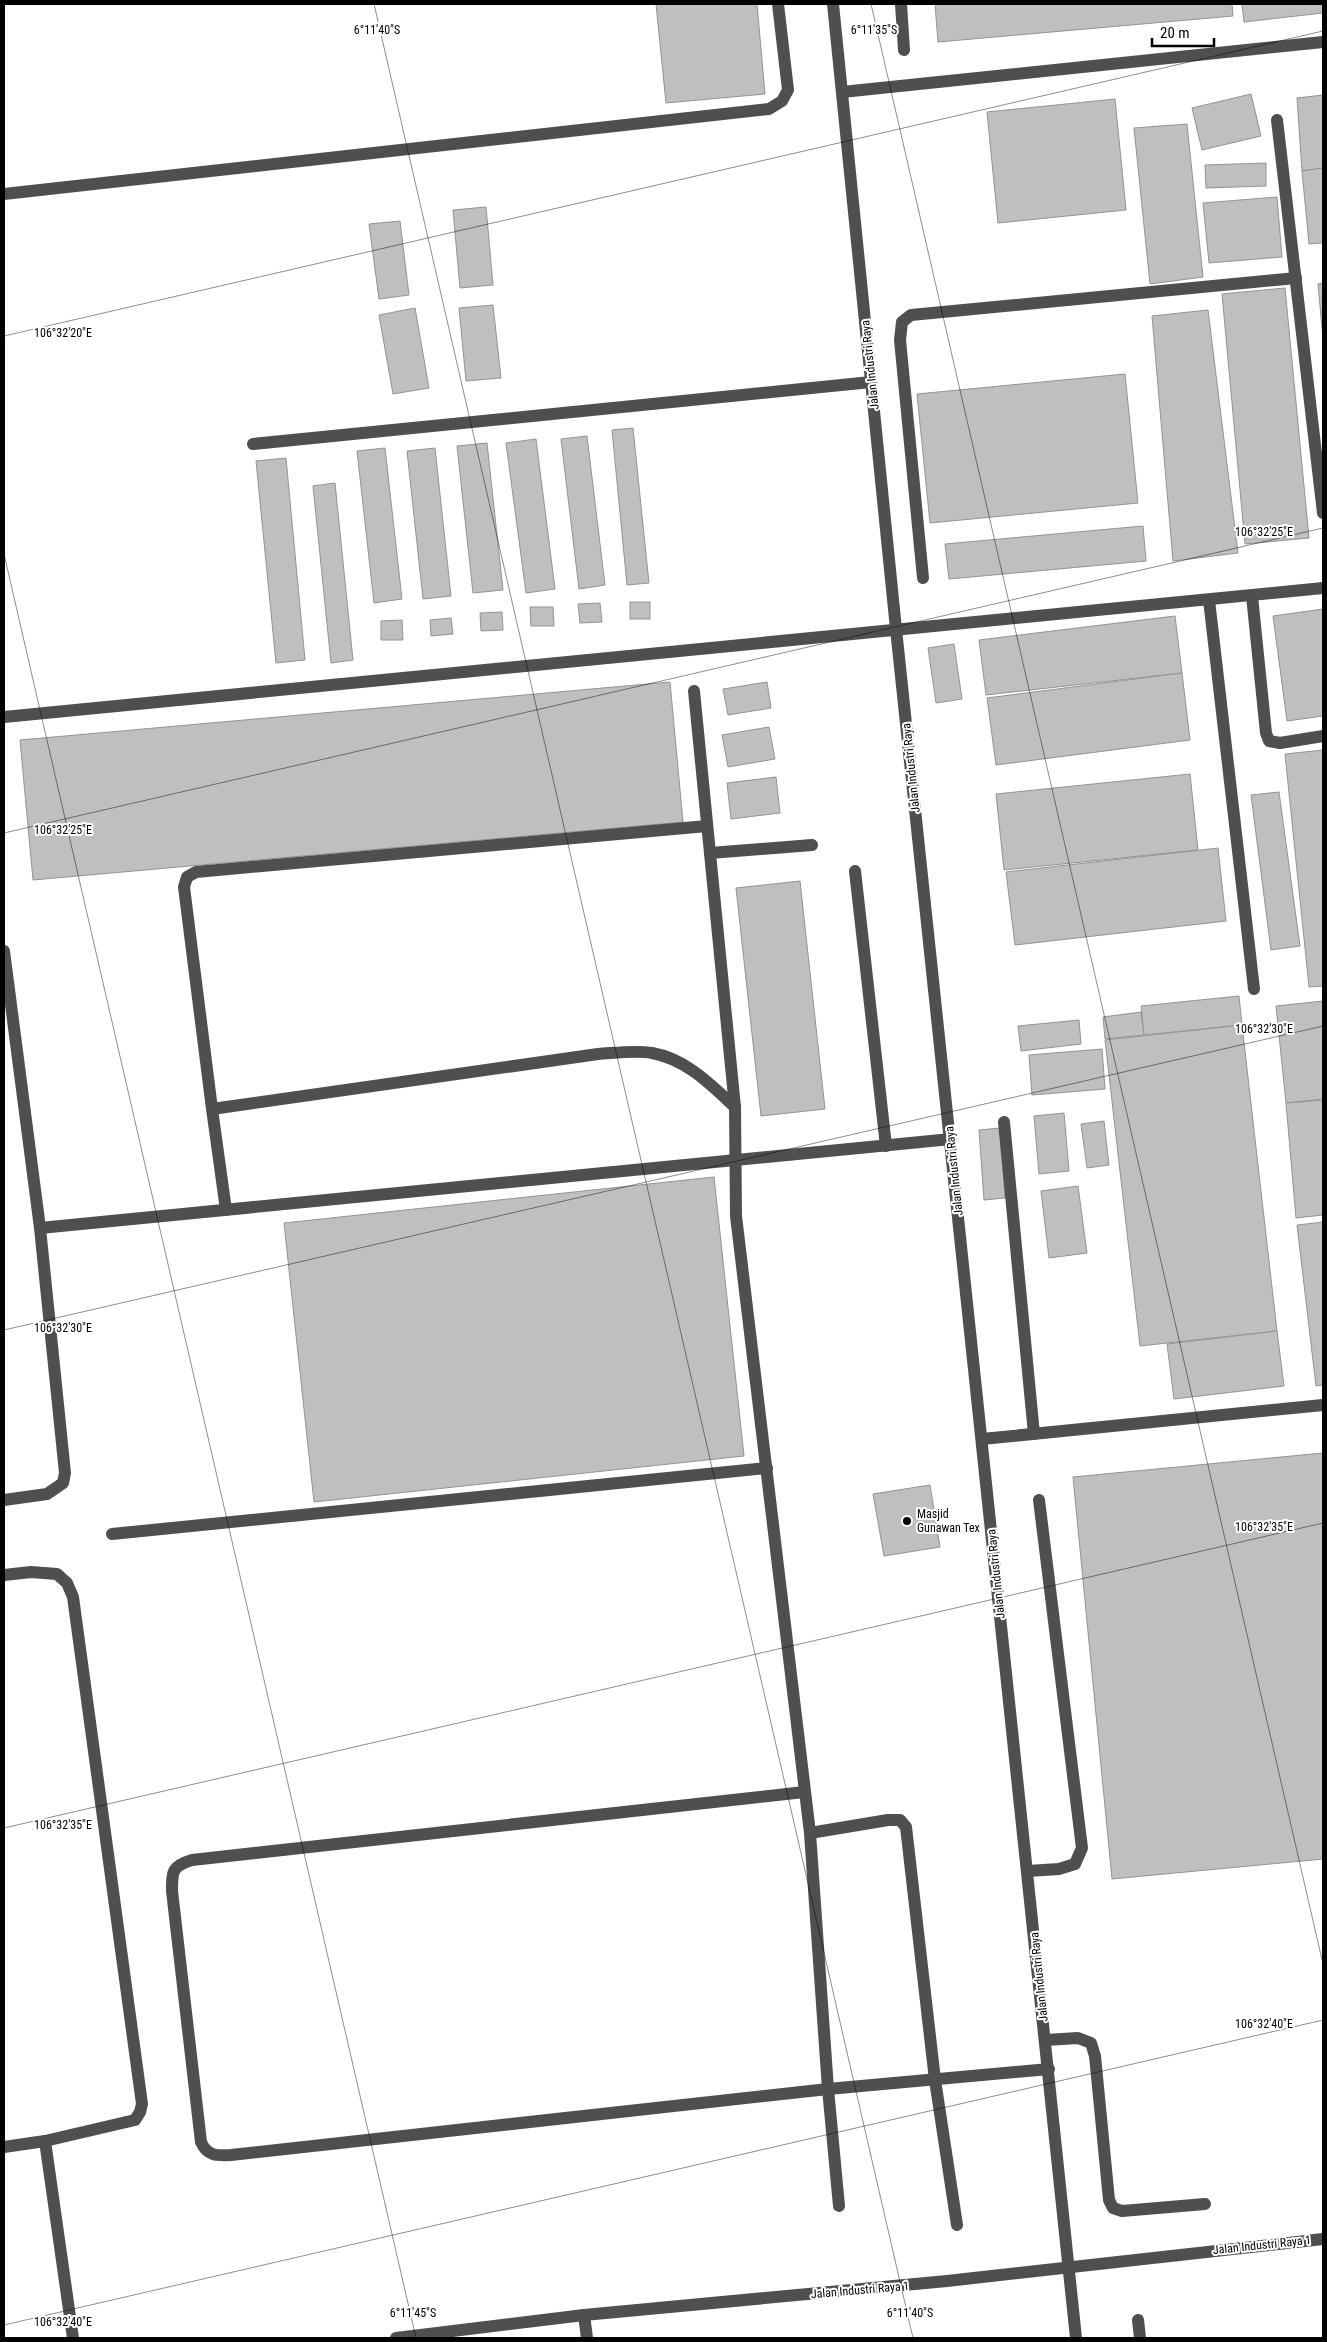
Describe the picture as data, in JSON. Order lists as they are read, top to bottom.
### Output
{
  "streets": {
    "street": ["Jalan Industri Raya", "Jalan Industri Raya 1"]
  },
  "crossings": [
    ["Jalan Industri Raya", "Jalan Industri Raya 1"]
  ],
  "places": ["Masjid Gunawan Tex"],
  "scale_bar": "20 m",
  "coordinates": [
    "6°11'40\"S",
    "6°11'35\"S",
    "106°32'20\"E",
    "106°32'25\"E",
    "106°32'30\"E",
    "106°32'35\"E",
    "106°32'40\"E",
    "6°11'45\"S"
  ]
}
